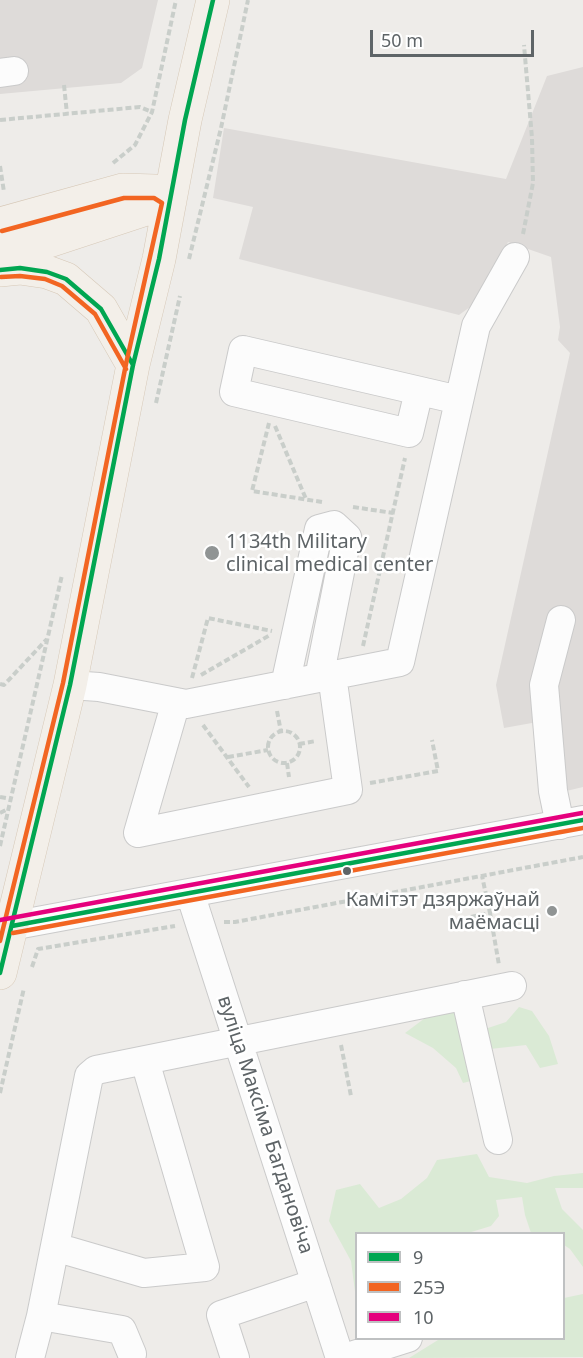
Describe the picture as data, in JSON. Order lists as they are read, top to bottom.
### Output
{
  "streets": {
    "street": ["вуліца Максіма Багдановіча"]
  },
  "places": ["1134th Military clinical medical center", "Камітэт дзяржаўнай маёмасці"],
  "lines": ["transit line 9", "transit line 25Э", "transit line 10"],
  "legend": ["9", "25Э", "10"],
  "scale_bar": "50 m"
}
